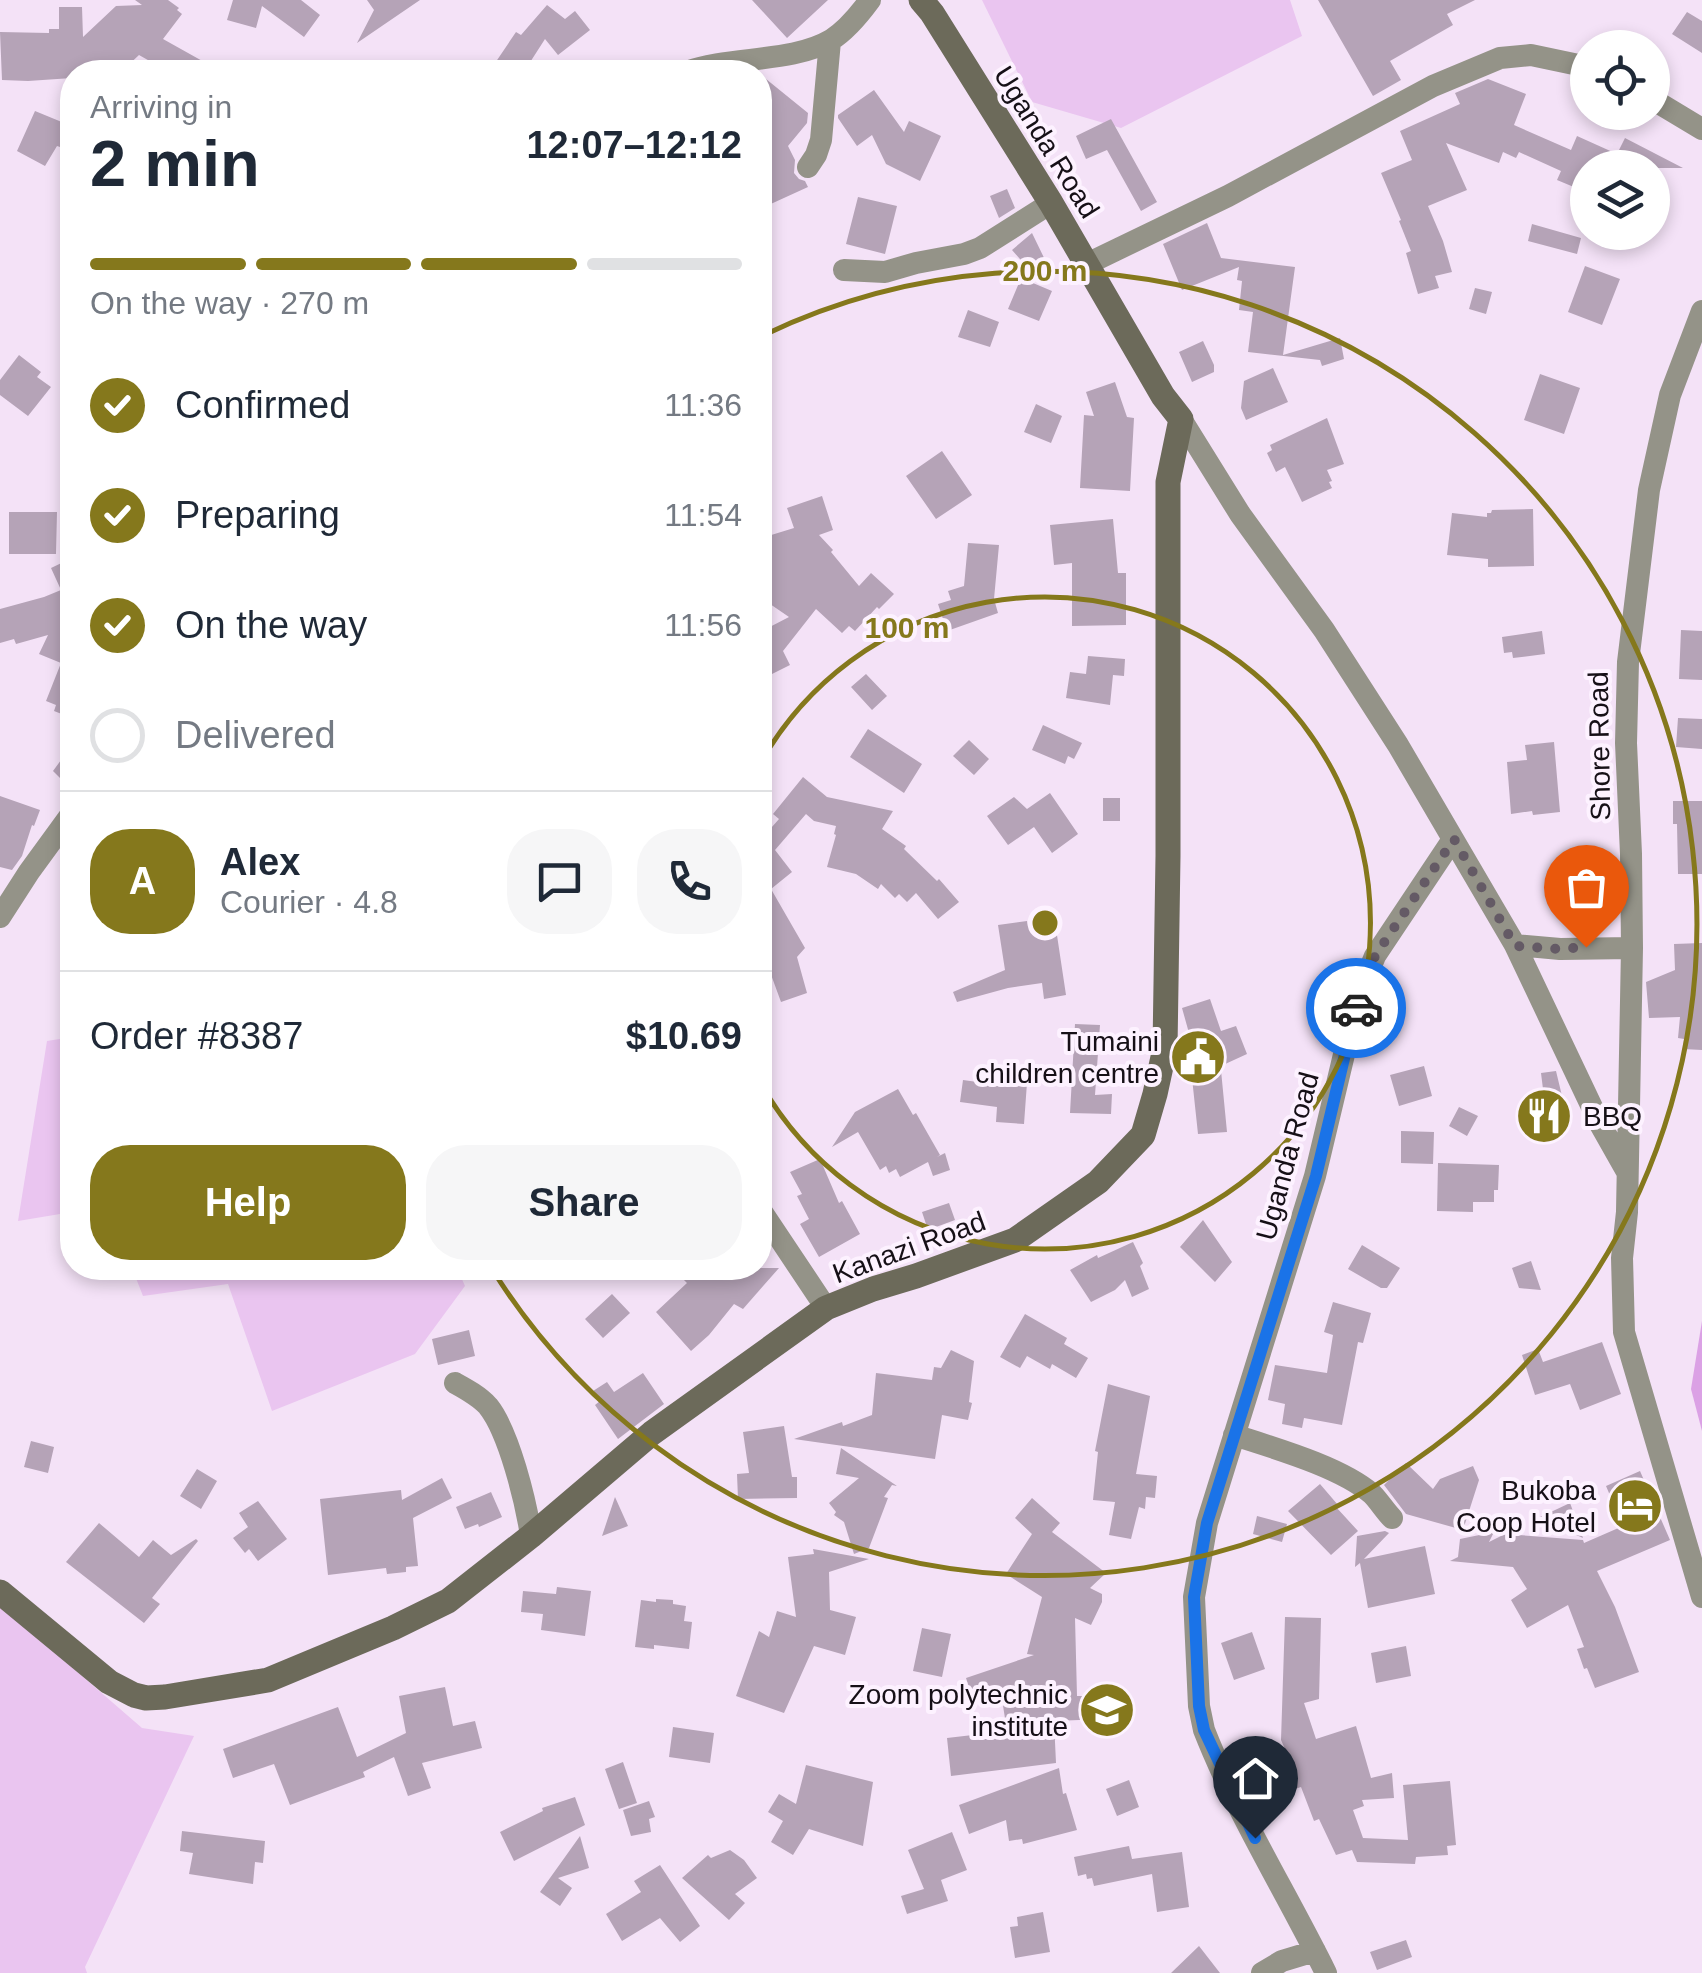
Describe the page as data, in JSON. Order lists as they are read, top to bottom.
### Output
{
  "streets": {
    "main road": ["Uganda Road", "Kanazi Road"],
    "street": ["Shore Road"]
  },
  "crossings": [
    ["Uganda Road", "Kanazi Road"]
  ],
  "places": {
    "public building": ["Tumaini children centre"],
    "restaurant": ["BBQ"],
    "hotel": ["Bukoba Coop Hotel"],
    "school or university": ["Zoom polytechnic institute"]
  },
  "page": {
    "heading": ["2 min", "Arriving in", "12:07–12:12"],
    "panel": [
      "Alex",
      "Courier · 4.8",
      "Order #8387",
      "$10.69"
    ],
    "bar": "On the way · 270 m",
    "list": [
      ["Confirmed", "11:36"],
      ["Preparing", "11:54"],
      ["On the way", "11:56"],
      "Delivered"
    ],
    "round": "A",
    "buttons": ["Help", "Share"]
  },
  "rings": ["200 m", "100 m"]
}
